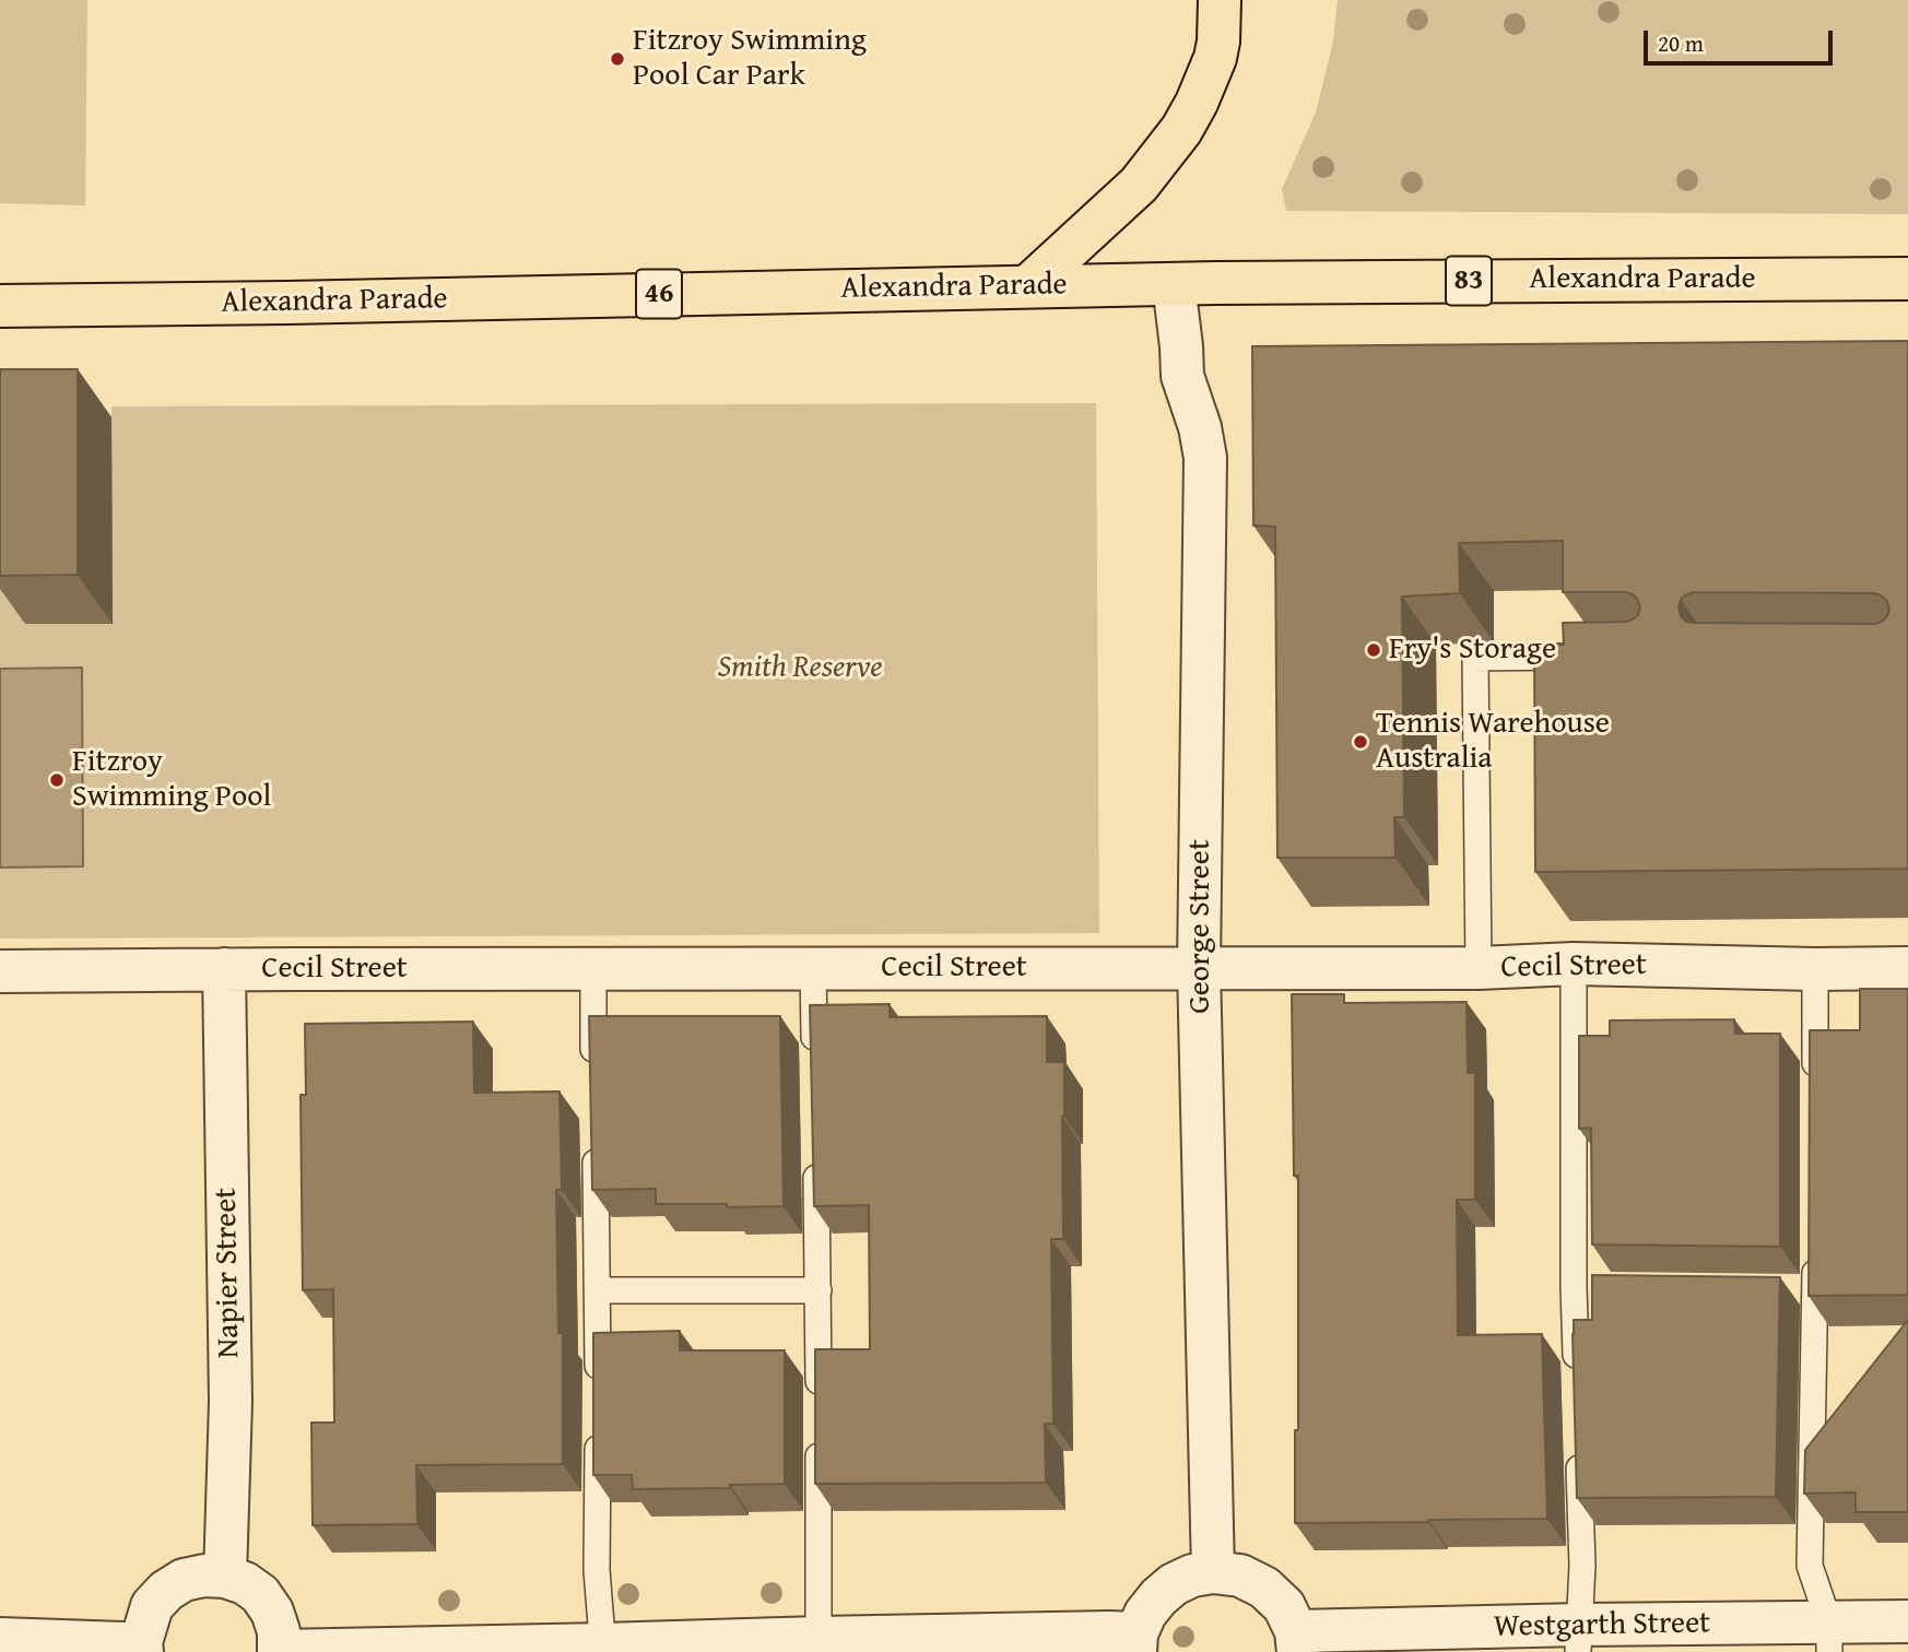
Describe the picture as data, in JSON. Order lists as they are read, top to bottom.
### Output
{
  "streets": {
    "main road": ["Alexandra Parade", "83", "46"],
    "street": [
      "George Street",
      "Cecil Street",
      "Napier Street",
      "Westgarth Street"
    ]
  },
  "crossings": [
    ["Alexandra Parade", "George Street"],
    ["George Street", "Cecil Street"],
    ["Cecil Street", "Napier Street"]
  ],
  "parks": ["Smith Reserve"],
  "places": [
    "Fitzroy Swimming Pool Car Park",
    "Fry's Storage",
    "Tennis Warehouse Australia",
    "Fitzroy Swimming Pool"
  ],
  "scale_bar": "20 m"
}
